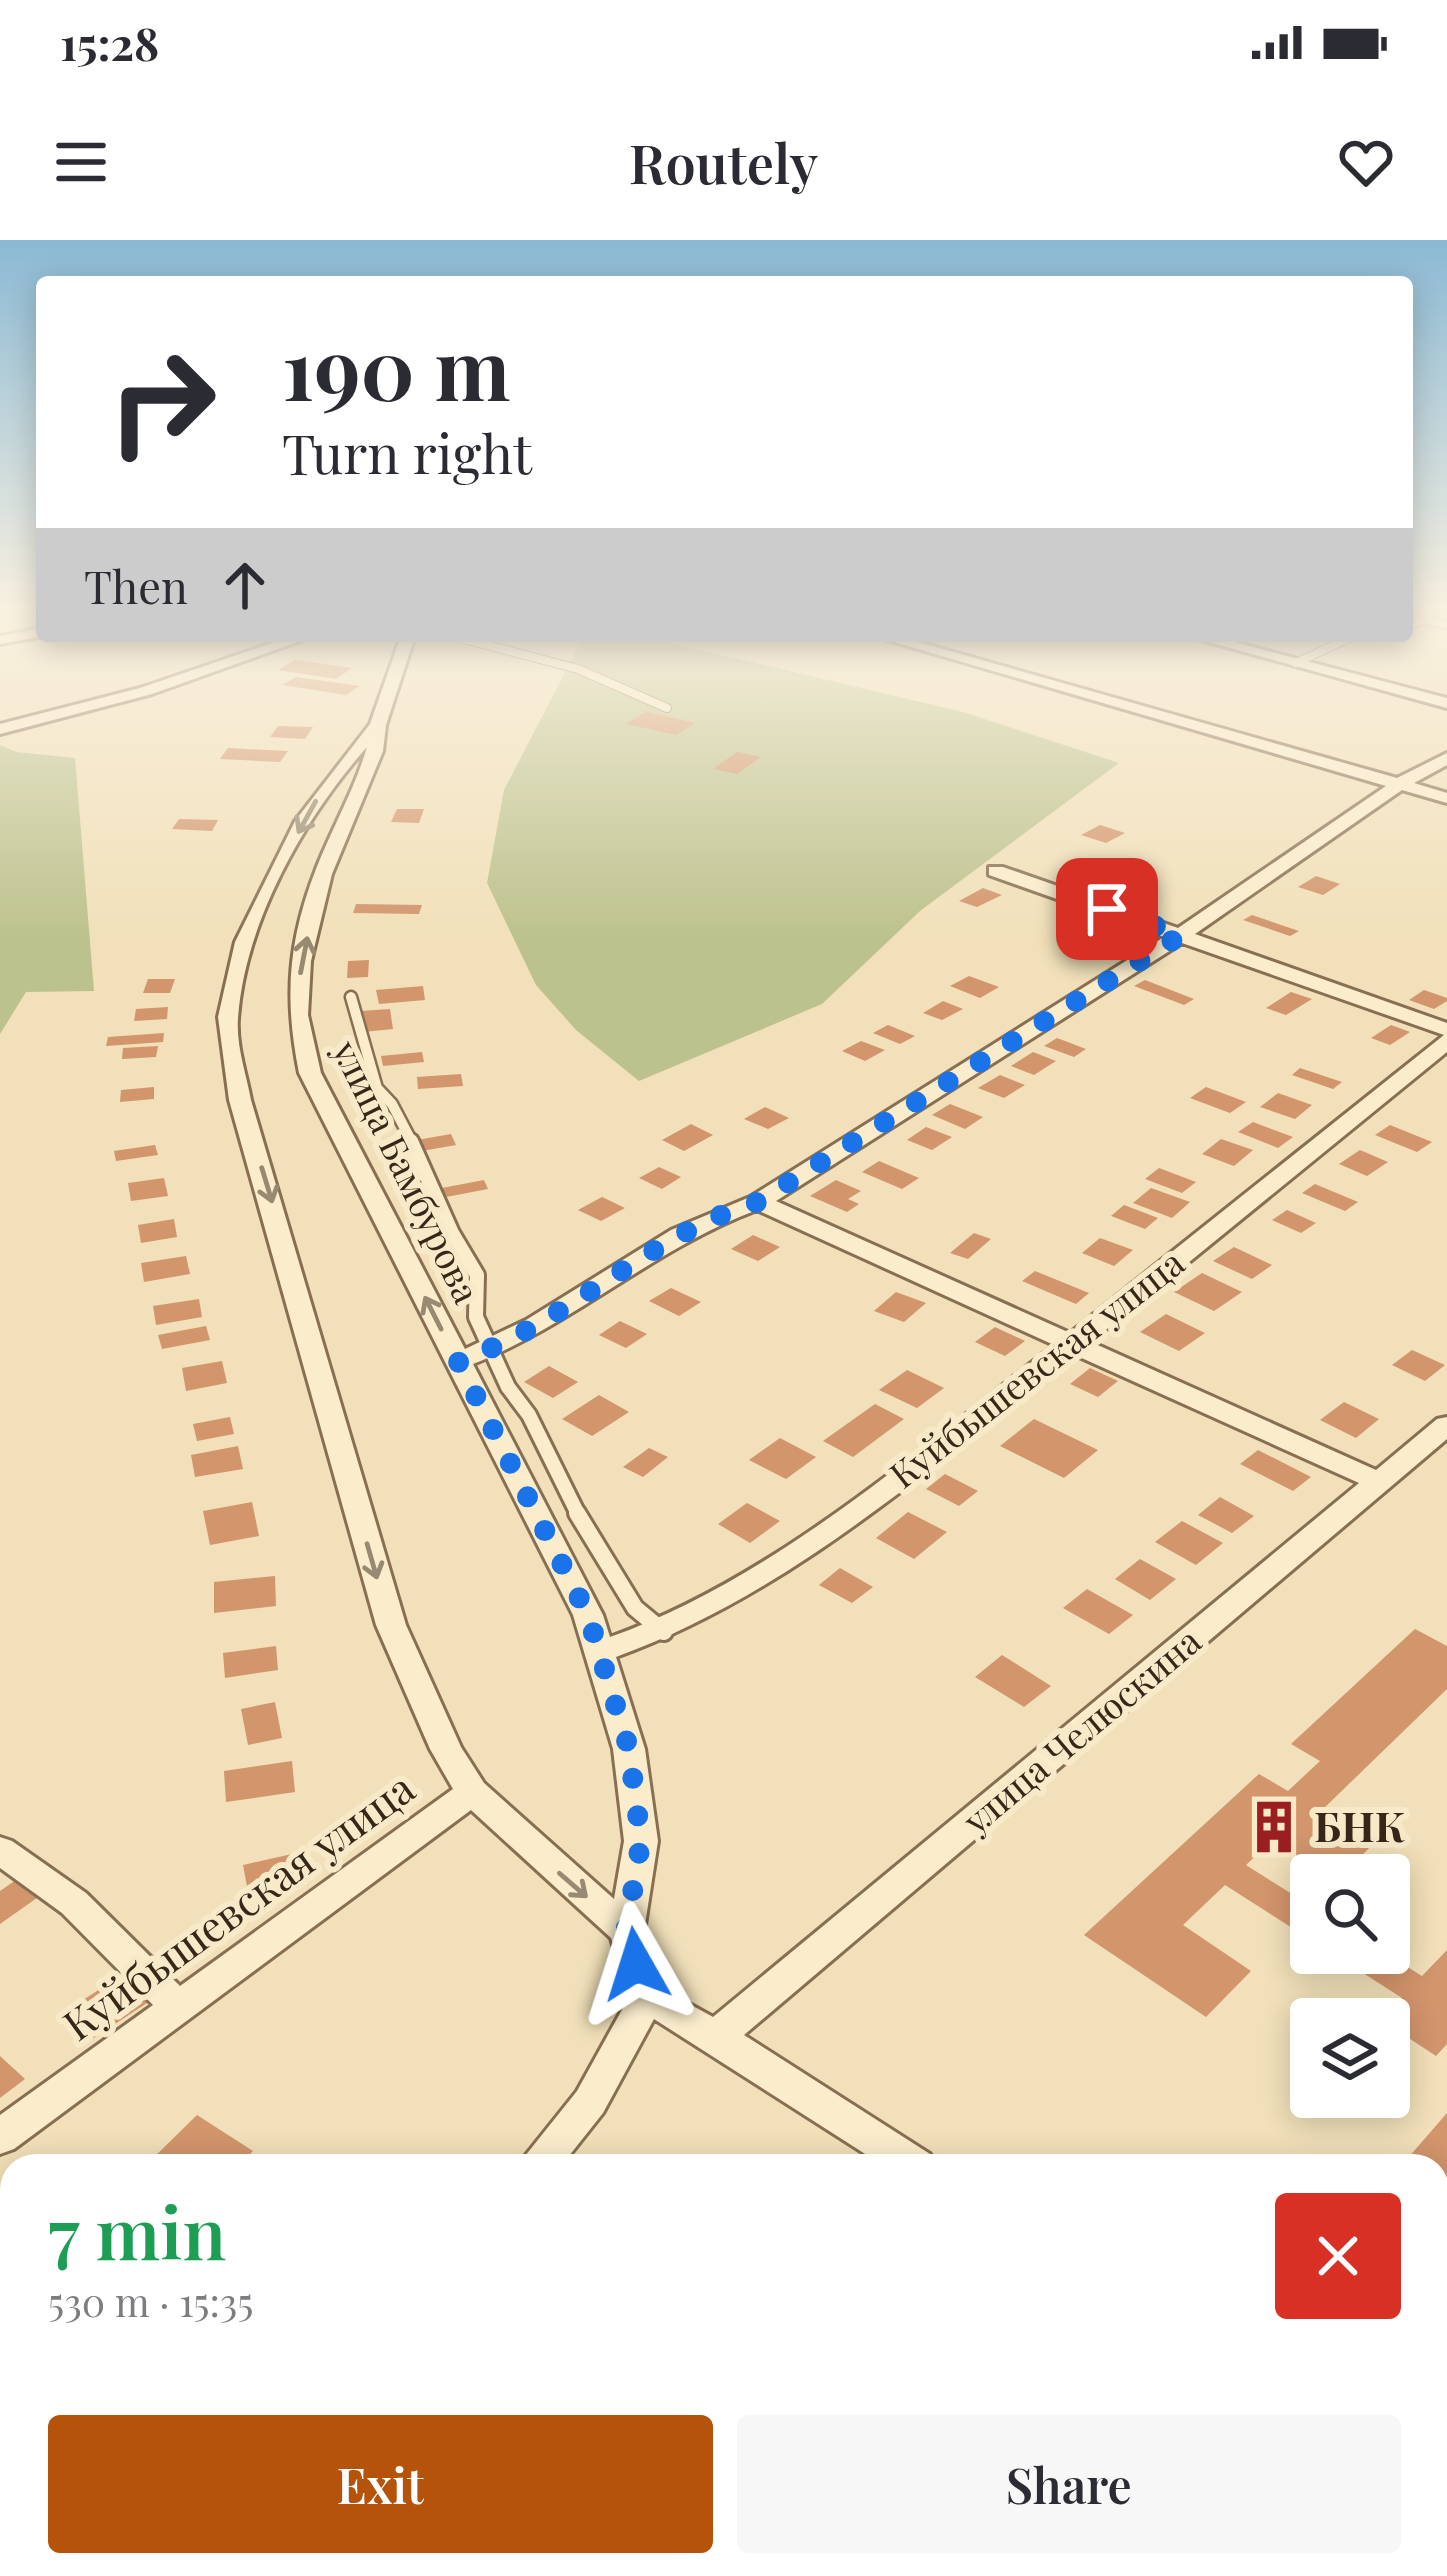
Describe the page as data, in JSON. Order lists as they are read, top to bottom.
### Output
{
  "streets": {
    "street": ["улица Бамбурова", "Куйбышевская улица", "улица Челюскина"]
  },
  "crossings": [
    ["улица Бамбурова", "Куйбышевская улица"]
  ],
  "places": {
    "building": ["БНК"]
  },
  "page": {
    "status": "15:28",
    "header": "Routely",
    "turn": ["190 m", "Turn right"],
    "then": "Then",
    "heading": ["7 min", "530 m · 15:35"],
    "buttons": ["Exit", "Share"]
  }
}
